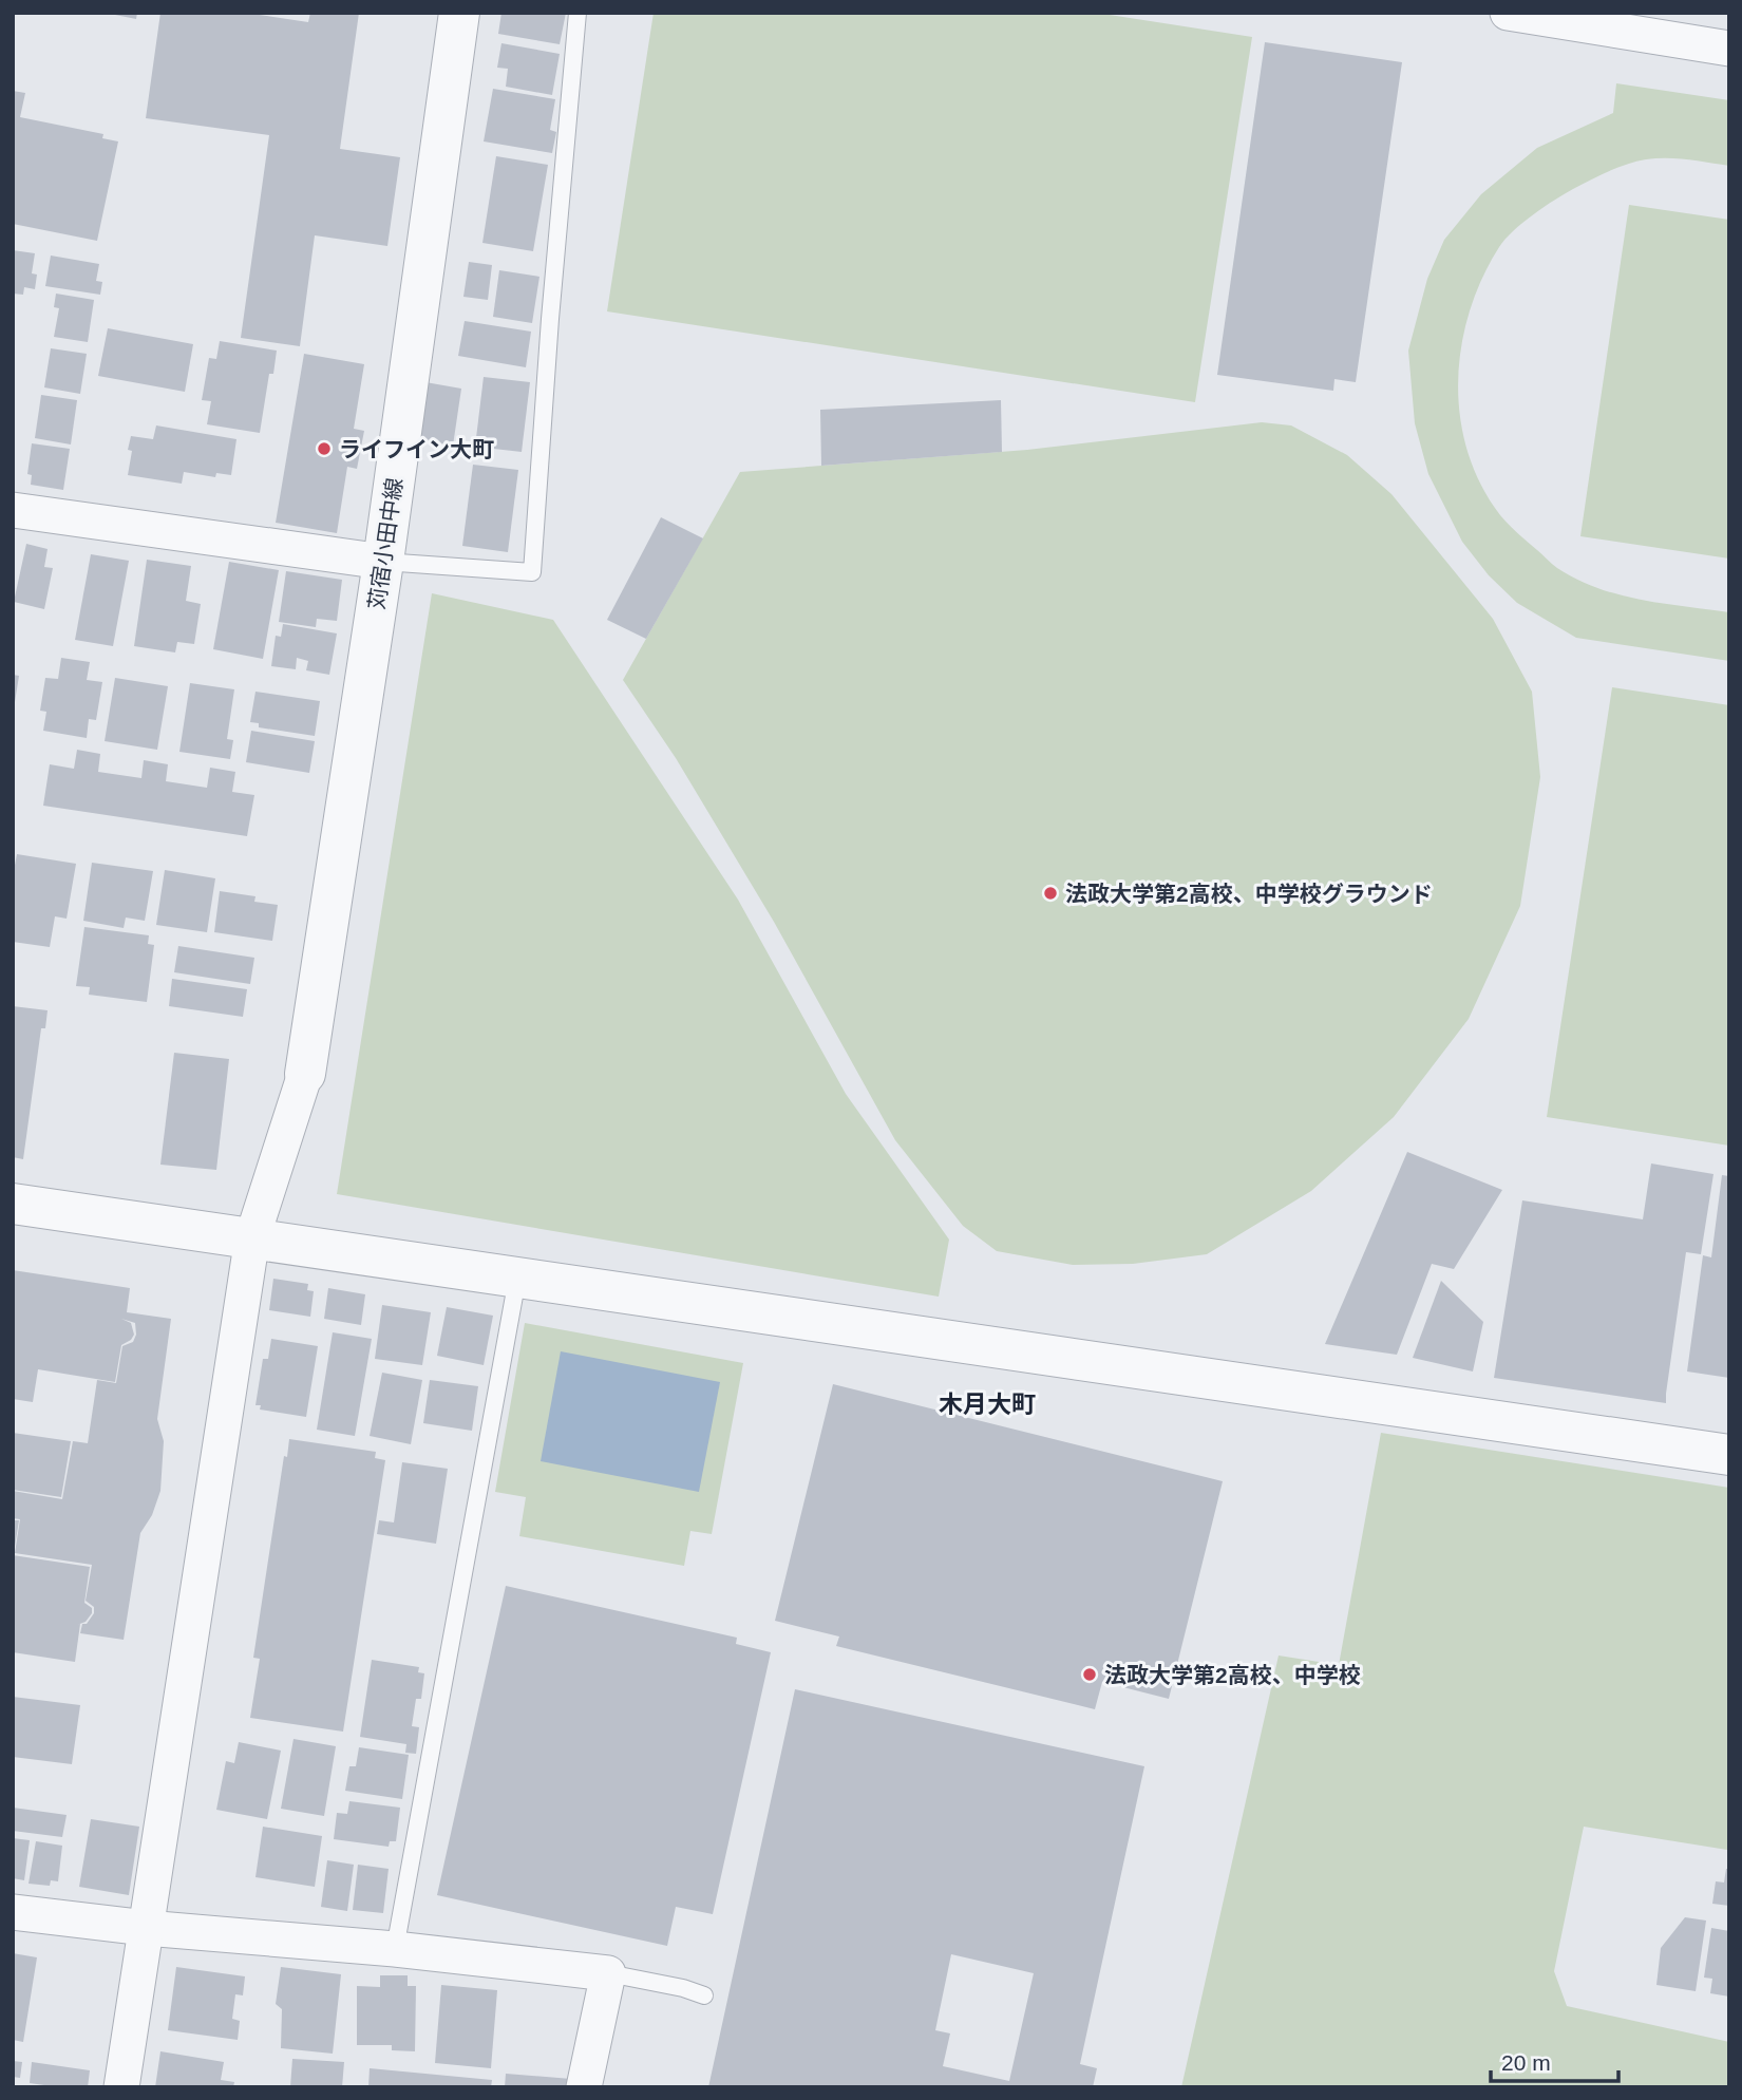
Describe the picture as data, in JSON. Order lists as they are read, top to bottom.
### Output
{
  "streets": {
    "street": ["苅宿小田中線"]
  },
  "districts": ["木月大町"],
  "places": ["ライフイン大町", "法政大学第2高校、中学校グラウンド", "法政大学第2高校、中学校"],
  "scale_bar": "20 m"
}
